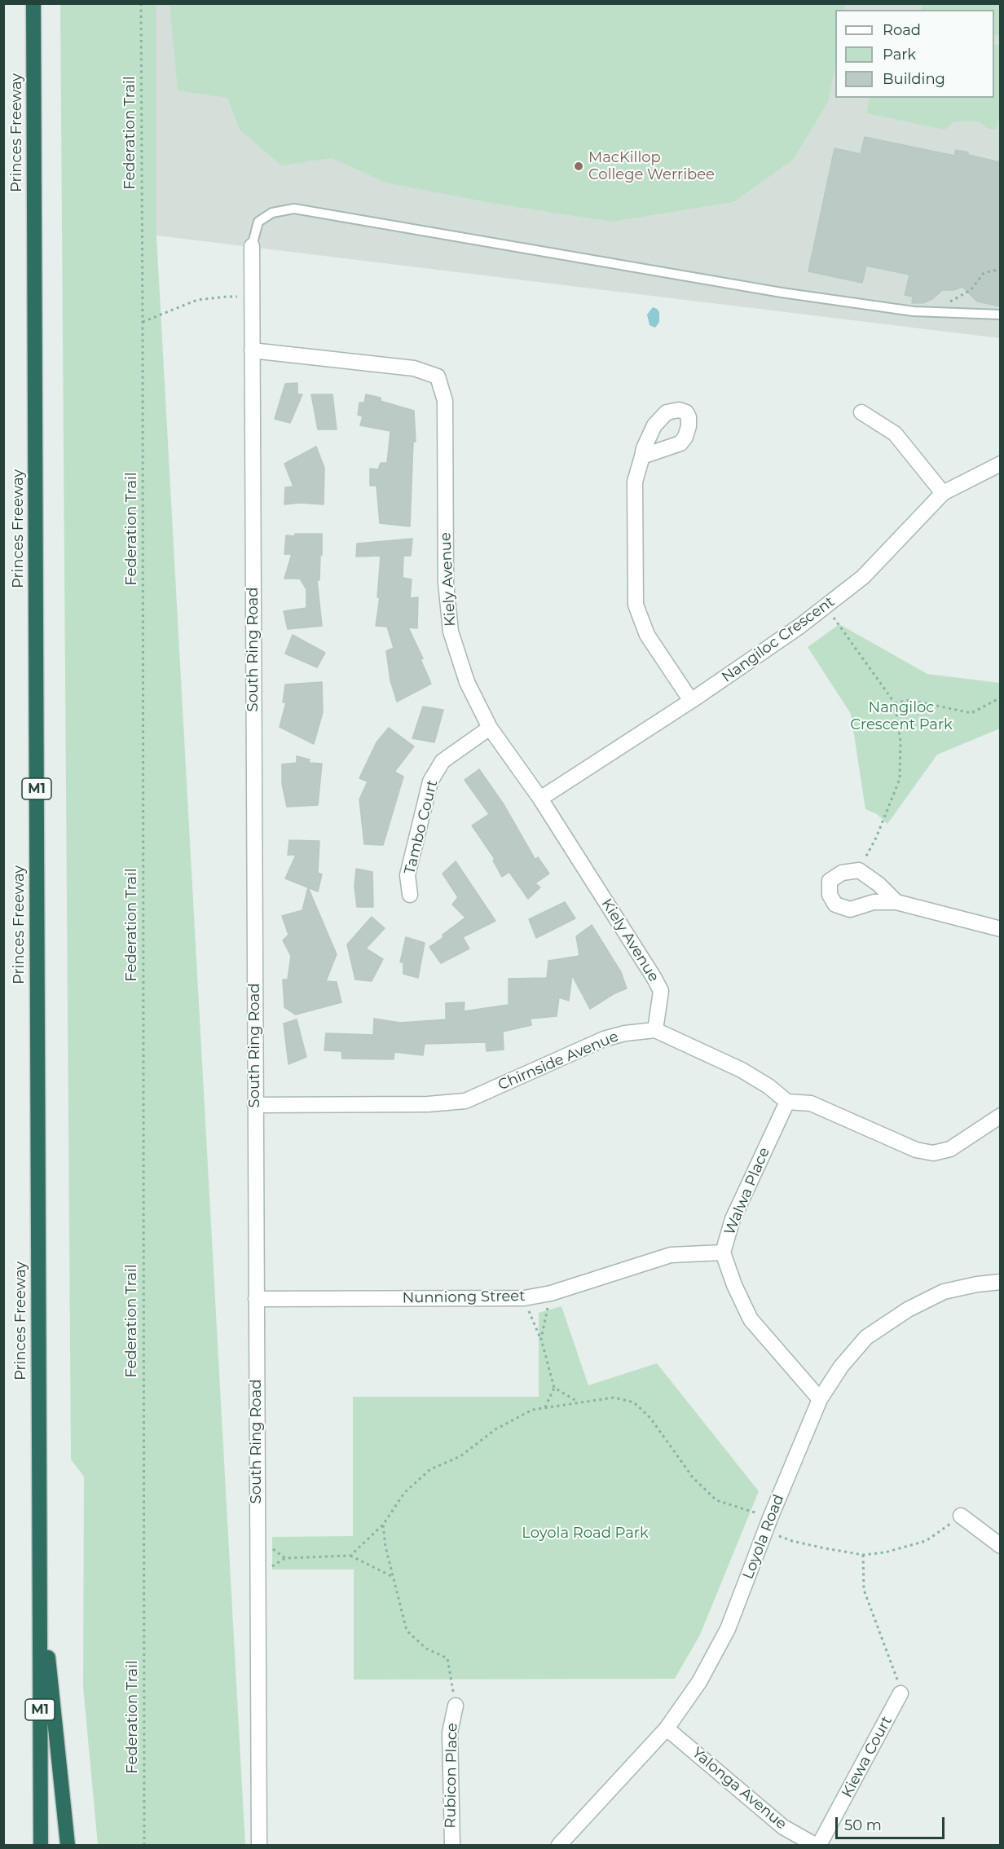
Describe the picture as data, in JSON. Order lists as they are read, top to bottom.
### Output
{
  "streets": {
    "highway": ["Princes Freeway", "M1"],
    "street": [
      "Kiely Avenue",
      "Nangiloc Crescent",
      "South Ring Road",
      "Tambo Court",
      "Chirnside Avenue",
      "Walwa Place",
      "Nunniong Street",
      "Loyola Road",
      "Kiewa Court",
      "Rubicon Place",
      "Yalonga Avenue"
    ],
    "path": ["Federation Trail"]
  },
  "crossings": [
    ["Kiely Avenue", "Nangiloc Crescent"],
    ["Kiely Avenue", "South Ring Road"],
    ["Kiely Avenue", "Tambo Court"],
    ["Kiely Avenue", "Chirnside Avenue"],
    ["South Ring Road", "Chirnside Avenue"],
    ["South Ring Road", "Nunniong Street"],
    ["Walwa Place", "Nunniong Street"],
    ["Walwa Place", "Loyola Road"],
    ["Loyola Road", "Yalonga Avenue"]
  ],
  "parks": ["Nangiloc Crescent Park", "Loyola Road Park"],
  "places": ["MacKillop College Werribee"],
  "legend": ["Road", "Park", "Building"],
  "scale_bar": "50 m"
}
